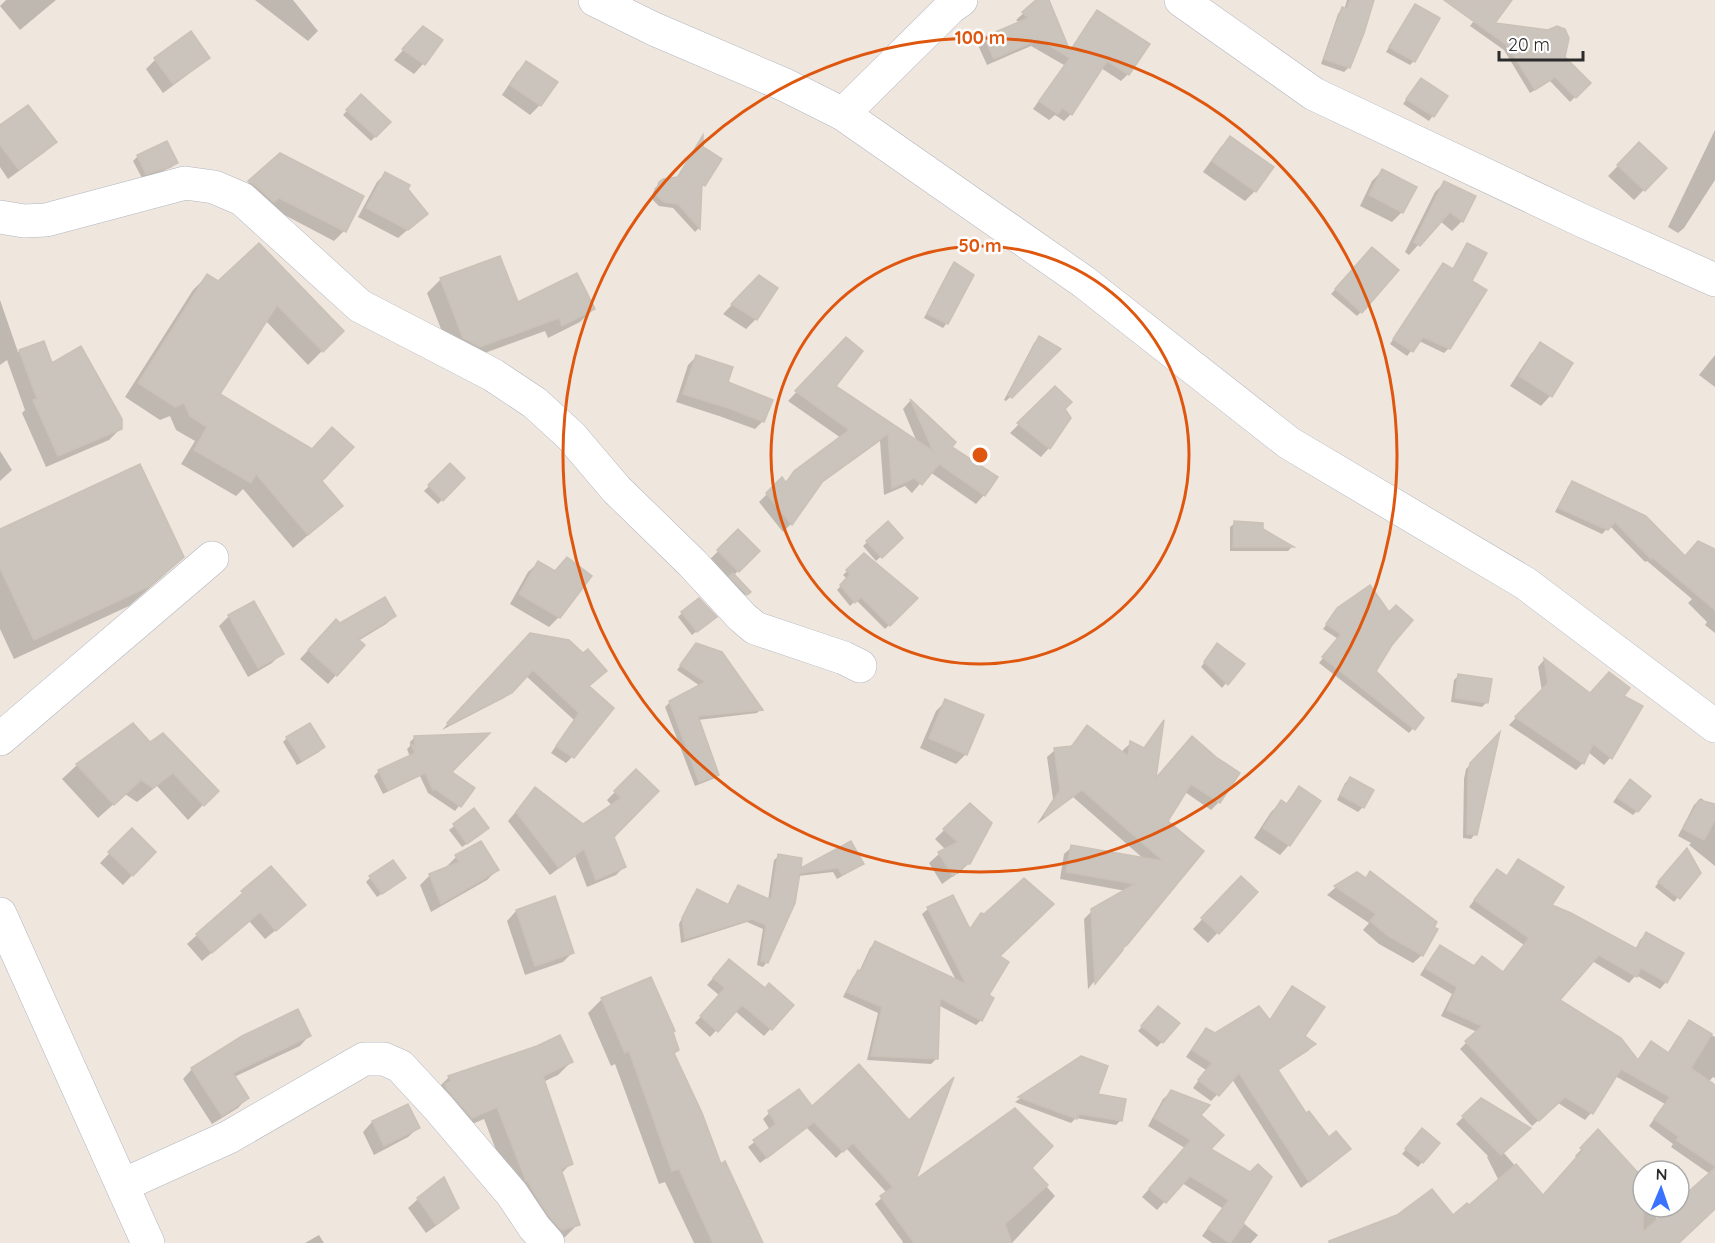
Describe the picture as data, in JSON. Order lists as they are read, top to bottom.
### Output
{
  "scale_bar": "20 m",
  "north": "top",
  "rings": ["100 m", "50 m"]
}
